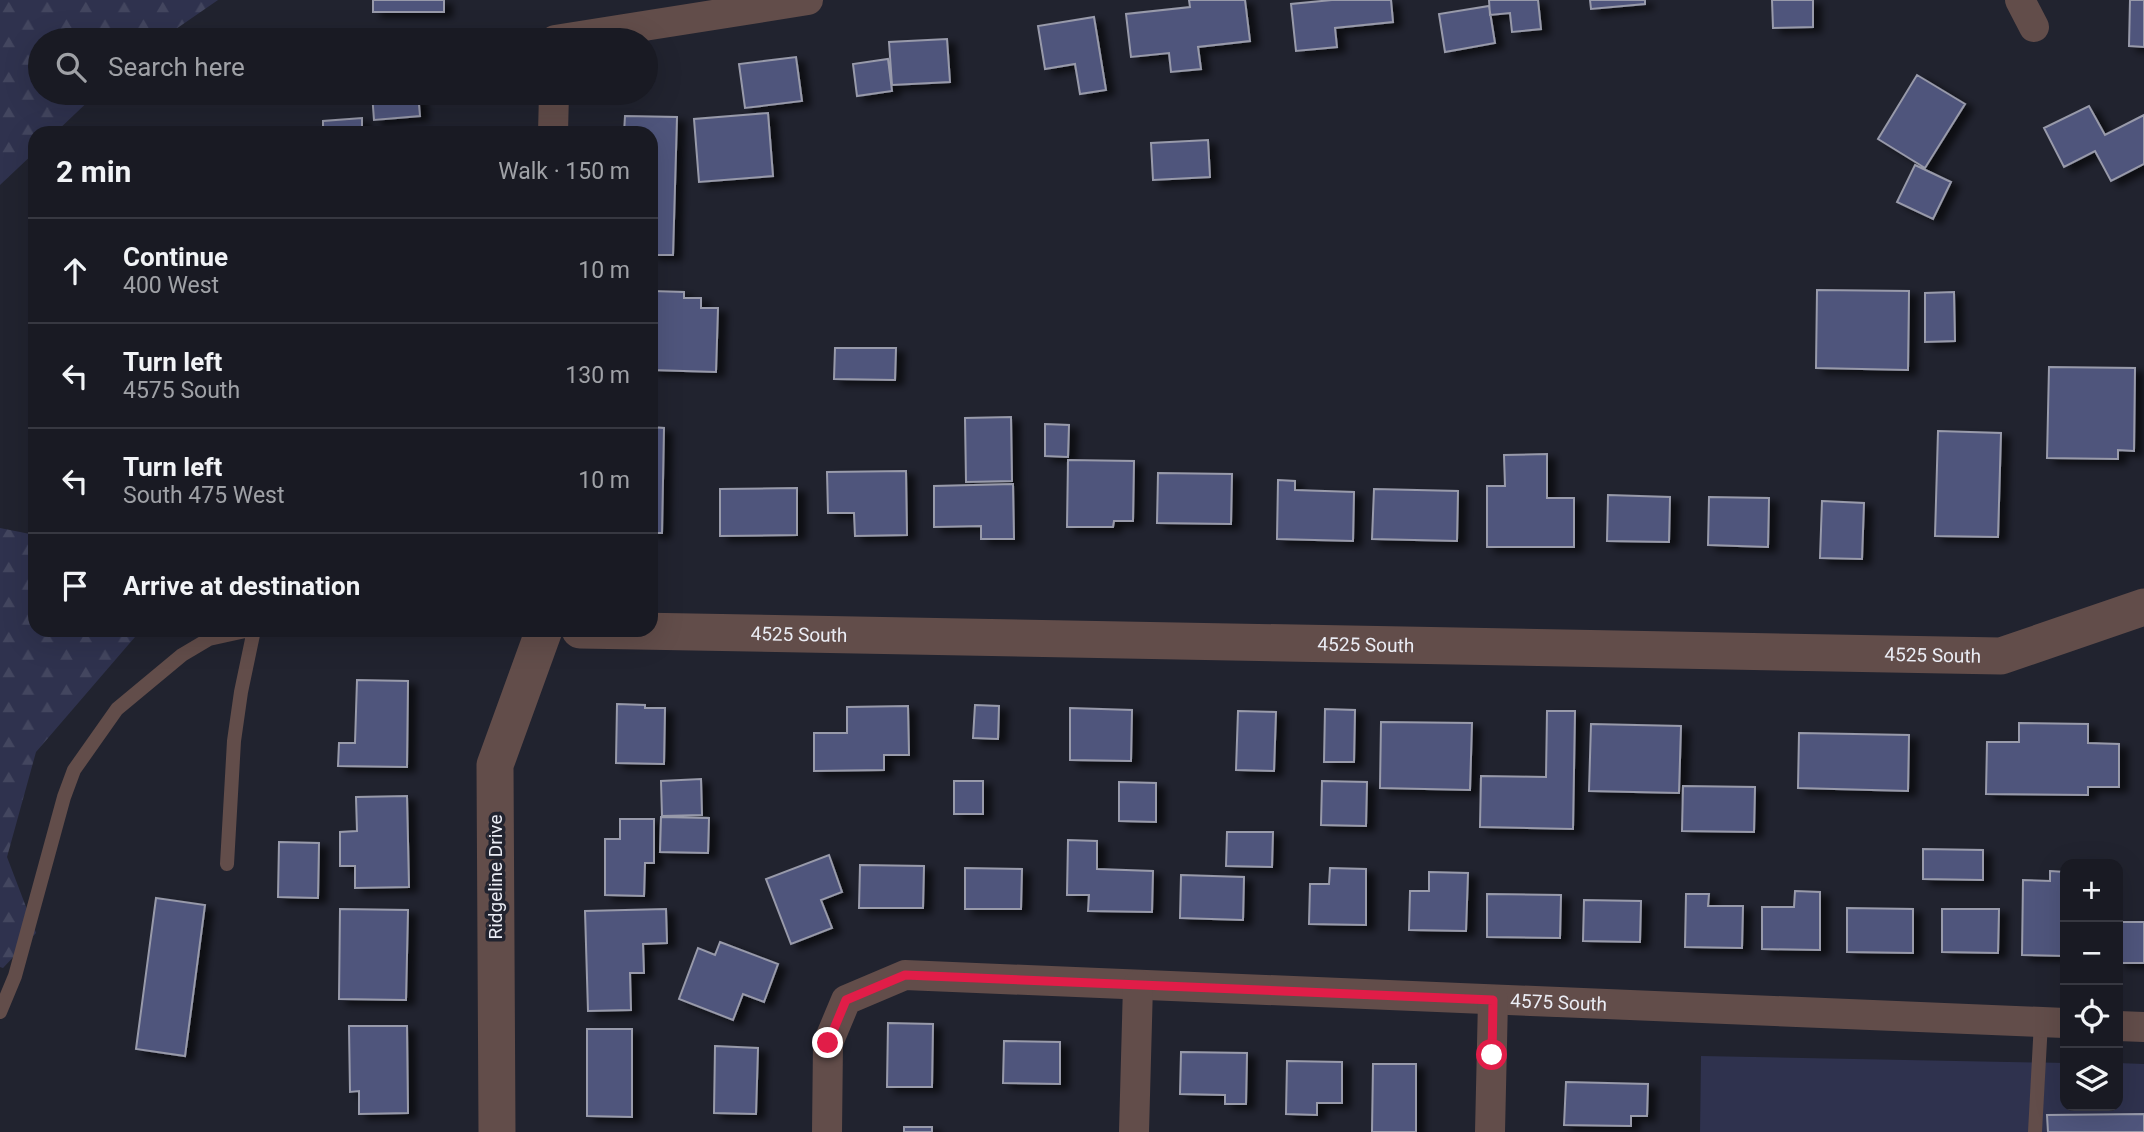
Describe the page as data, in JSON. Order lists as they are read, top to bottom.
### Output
{
  "streets": {
    "street": ["4525 South", "Ridgeline Drive", "4575 South"]
  },
  "page": {
    "search": "Search here",
    "heading": ["2 min", "Walk · 150 m"],
    "list": [
      ["Continue", "400 West", "10 m"],
      ["Turn left", "4575 South", "130 m"],
      ["Turn left", "South 475 West", "10 m"],
      "Arrive at destination"
    ],
    "map_buttons": ["+", "−"]
  }
}
